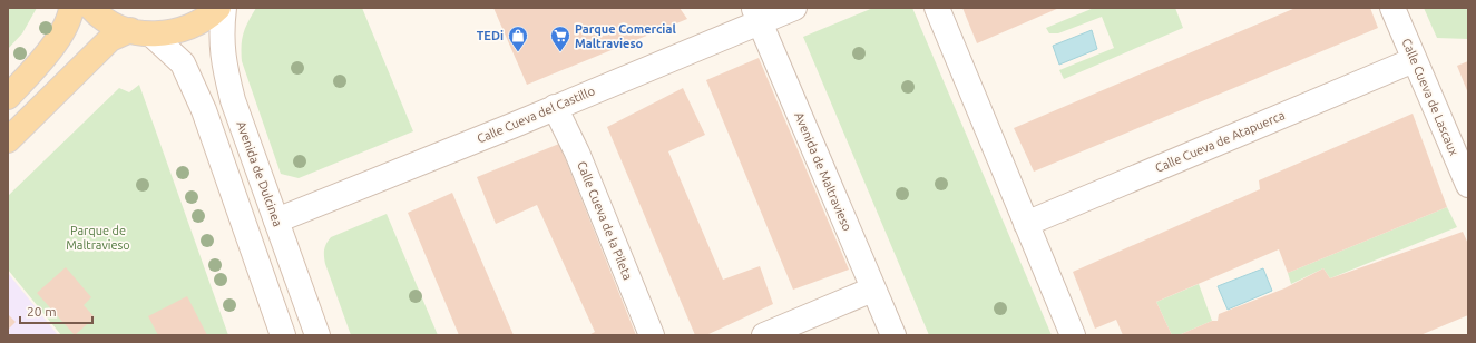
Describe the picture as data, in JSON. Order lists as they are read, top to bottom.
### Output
{
  "streets": {
    "street": [
      "Calle Cueva de Lascaux",
      "Calle Cueva del Castillo",
      "Calle Cueva de Atapuerca",
      "Avenida de Maltravieso",
      "Avenida de Dulcinea",
      "Calle Cueva de la Pileta"
    ]
  },
  "crossings": [
    ["Calle Cueva de Lascaux", "Calle Cueva de Atapuerca"],
    ["Calle Cueva del Castillo", "Avenida de Maltravieso"],
    ["Calle Cueva del Castillo", "Avenida de Dulcinea"],
    ["Calle Cueva del Castillo", "Calle Cueva de la Pileta"]
  ],
  "parks": ["Parque de Maltravieso"],
  "places": {
    "shop": ["TEDi"],
    "supermarket": ["Parque Comercial Maltravieso"]
  },
  "scale_bar": "20 m"
}
